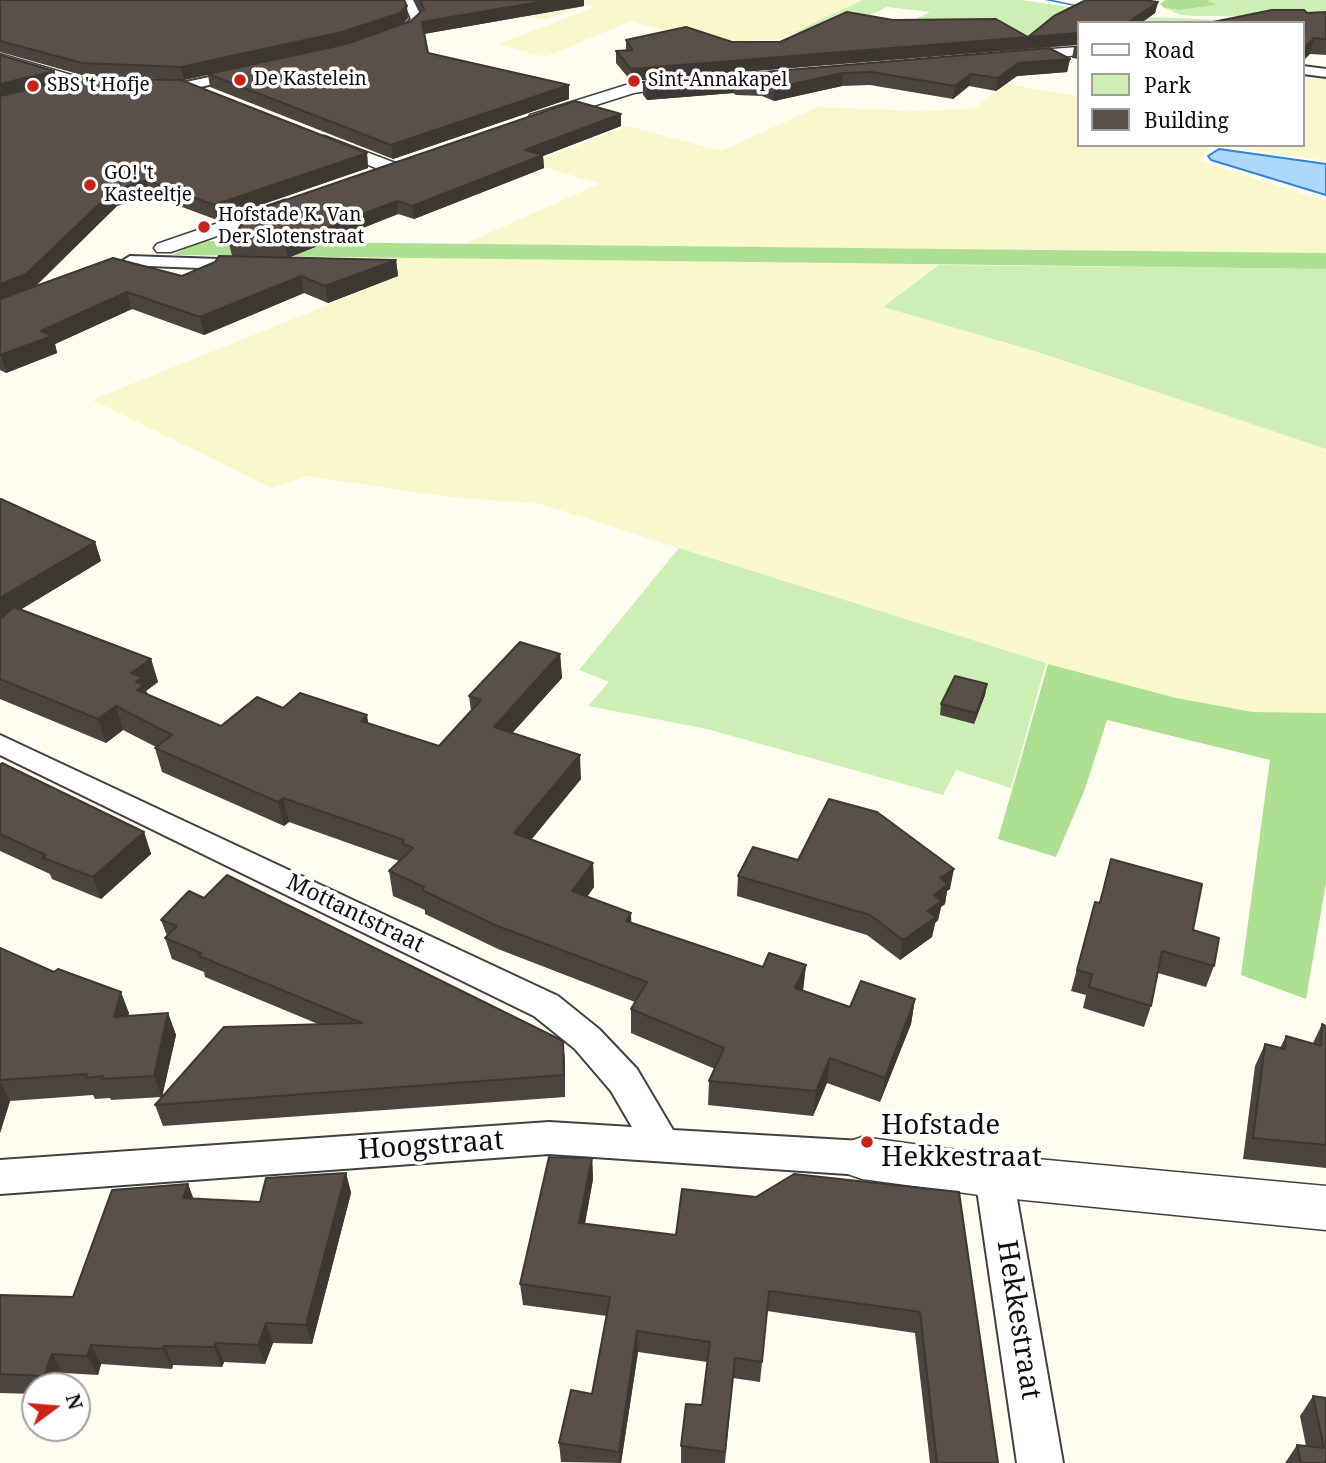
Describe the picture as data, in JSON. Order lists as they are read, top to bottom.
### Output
{
  "streets": {
    "street": ["Mottantstraat", "Hoogstraat", "Hekkestraat"]
  },
  "crossings": [
    ["Mottantstraat", "Hoogstraat"]
  ],
  "places": [
    "De Kastelein",
    "Sint-Annakapel",
    "SBS 't Hofje",
    "GO! 't Kasteeltje",
    "Hofstade K. Van Der Slotenstraat",
    "Hofstade Hekkestraat"
  ],
  "legend": ["Road", "Park", "Building"],
  "north": "right"
}
